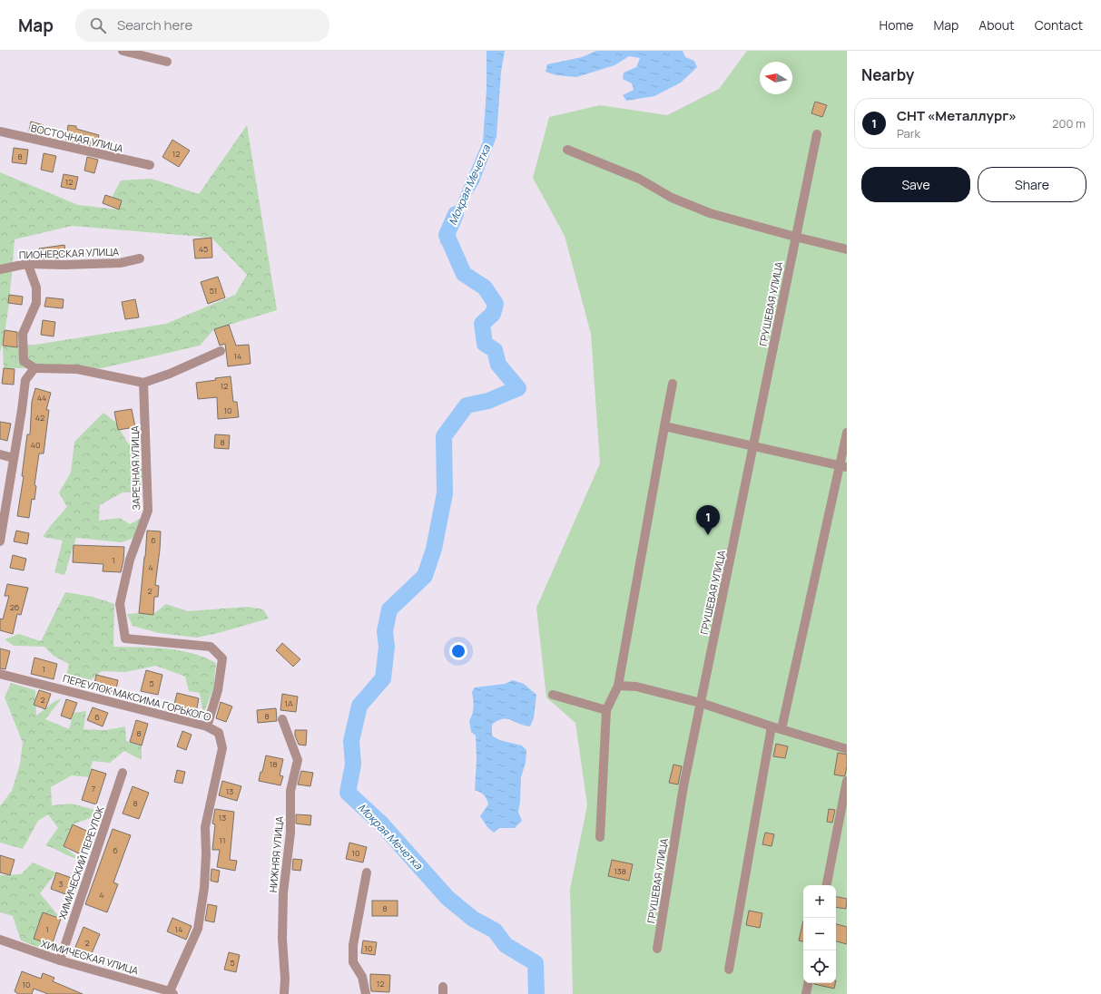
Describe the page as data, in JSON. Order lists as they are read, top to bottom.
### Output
{
  "streets": {
    "street": [
      "ВОСТОЧНАЯ УЛИЦА",
      "ПИОНЕРСКАЯ УЛИЦА",
      "ГРУШЕВАЯ УЛИЦА",
      "ЗАРЕЧНАЯ УЛИЦА",
      "ПЕРЕУЛОК МАКСИМА ГОРЬКОГО",
      "НИЖНЯЯ УЛИЦА",
      "ХИМИЧЕСКИЙ ПЕРЕУЛОК",
      "ХИМИЧЕСКАЯ УЛИЦА"
    ]
  },
  "crossings": [
    ["ЗАРЕЧНАЯ УЛИЦА", "ПЕРЕУЛОК МАКСИМА ГОРЬКОГО"],
    ["ПЕРЕУЛОК МАКСИМА ГОРЬКОГО", "ХИМИЧЕСКАЯ УЛИЦА"],
    ["ХИМИЧЕСКИЙ ПЕРЕУЛОК", "ХИМИЧЕСКАЯ УЛИЦА"]
  ],
  "water": ["Мокрая Мечетка"],
  "house_numbers": [
    "12",
    "8",
    "12",
    "45",
    "51",
    "14",
    "12",
    "44",
    "10",
    "42",
    "8",
    "40",
    "6",
    "1",
    "4",
    "2",
    "26",
    "1",
    "5",
    "2",
    "1А",
    "8",
    "6",
    "8",
    "18",
    "7",
    "13",
    "8",
    "13",
    "11",
    "6",
    "10",
    "138",
    "3",
    "4",
    "8",
    "1",
    "14",
    "2",
    "10",
    "5",
    "12",
    "10"
  ],
  "north": "left",
  "page": {
    "header": "Map",
    "search": "Search here",
    "nav": [
      "Home",
      "Map",
      "About",
      "Contact"
    ],
    "heading": "Nearby",
    "list": [
      {
        "mark": "1",
        "name": "СНТ «Металлург»",
        "note": "Park",
        "value": "200 m"
      }
    ],
    "buttons": ["Save", "Share"],
    "pins": "1",
    "map_buttons": ["+", "−"]
  }
}
